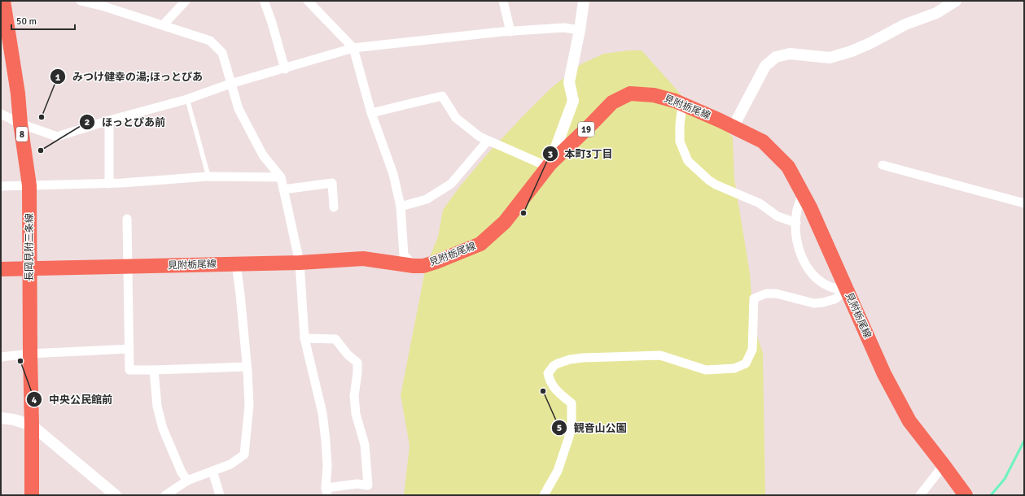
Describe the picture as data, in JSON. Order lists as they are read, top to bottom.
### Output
{
  "streets": {
    "main road": [
      "見附栃尾線",
      "19",
      "8",
      "長岡見附三条線"
    ]
  },
  "crossings": [
    ["見附栃尾線", "長岡見附三条線"]
  ],
  "places": [
    "みつけ健幸の湯;ほっとぴあ",
    "ほっとぴあ前",
    "本町3丁目",
    "中央公民館前",
    "観音山公園"
  ],
  "scale_bar": "50 m"
}
